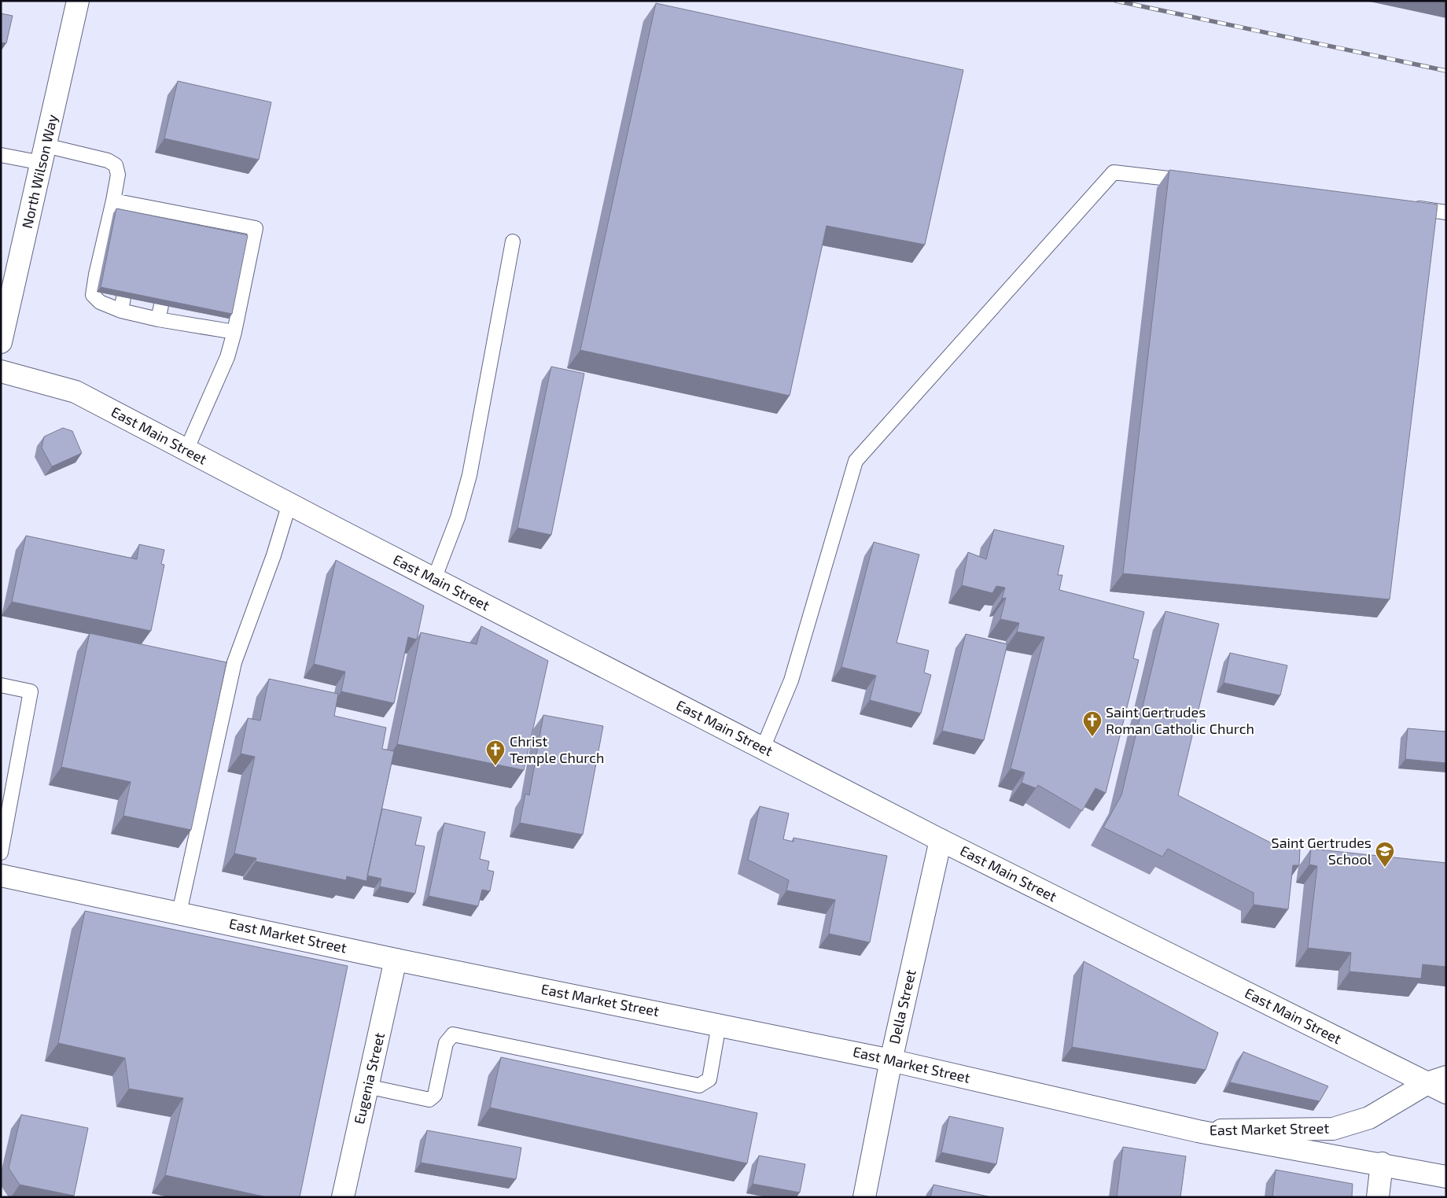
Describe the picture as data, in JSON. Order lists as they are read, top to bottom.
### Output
{
  "streets": {
    "main road": [
      "North Wilson Way",
      "East Main Street",
      "East Market Street",
      "Della Street",
      "Eugenia Street"
    ]
  },
  "crossings": [
    ["East Main Street", "East Market Street"],
    ["East Main Street", "Della Street"],
    ["East Market Street", "Della Street"],
    ["East Market Street", "Eugenia Street"]
  ],
  "places": {
    "church": ["Saint Gertrudes Roman Catholic Church", "Christ Temple Church"],
    "school or university": ["Saint Gertrudes School"]
  }
}
